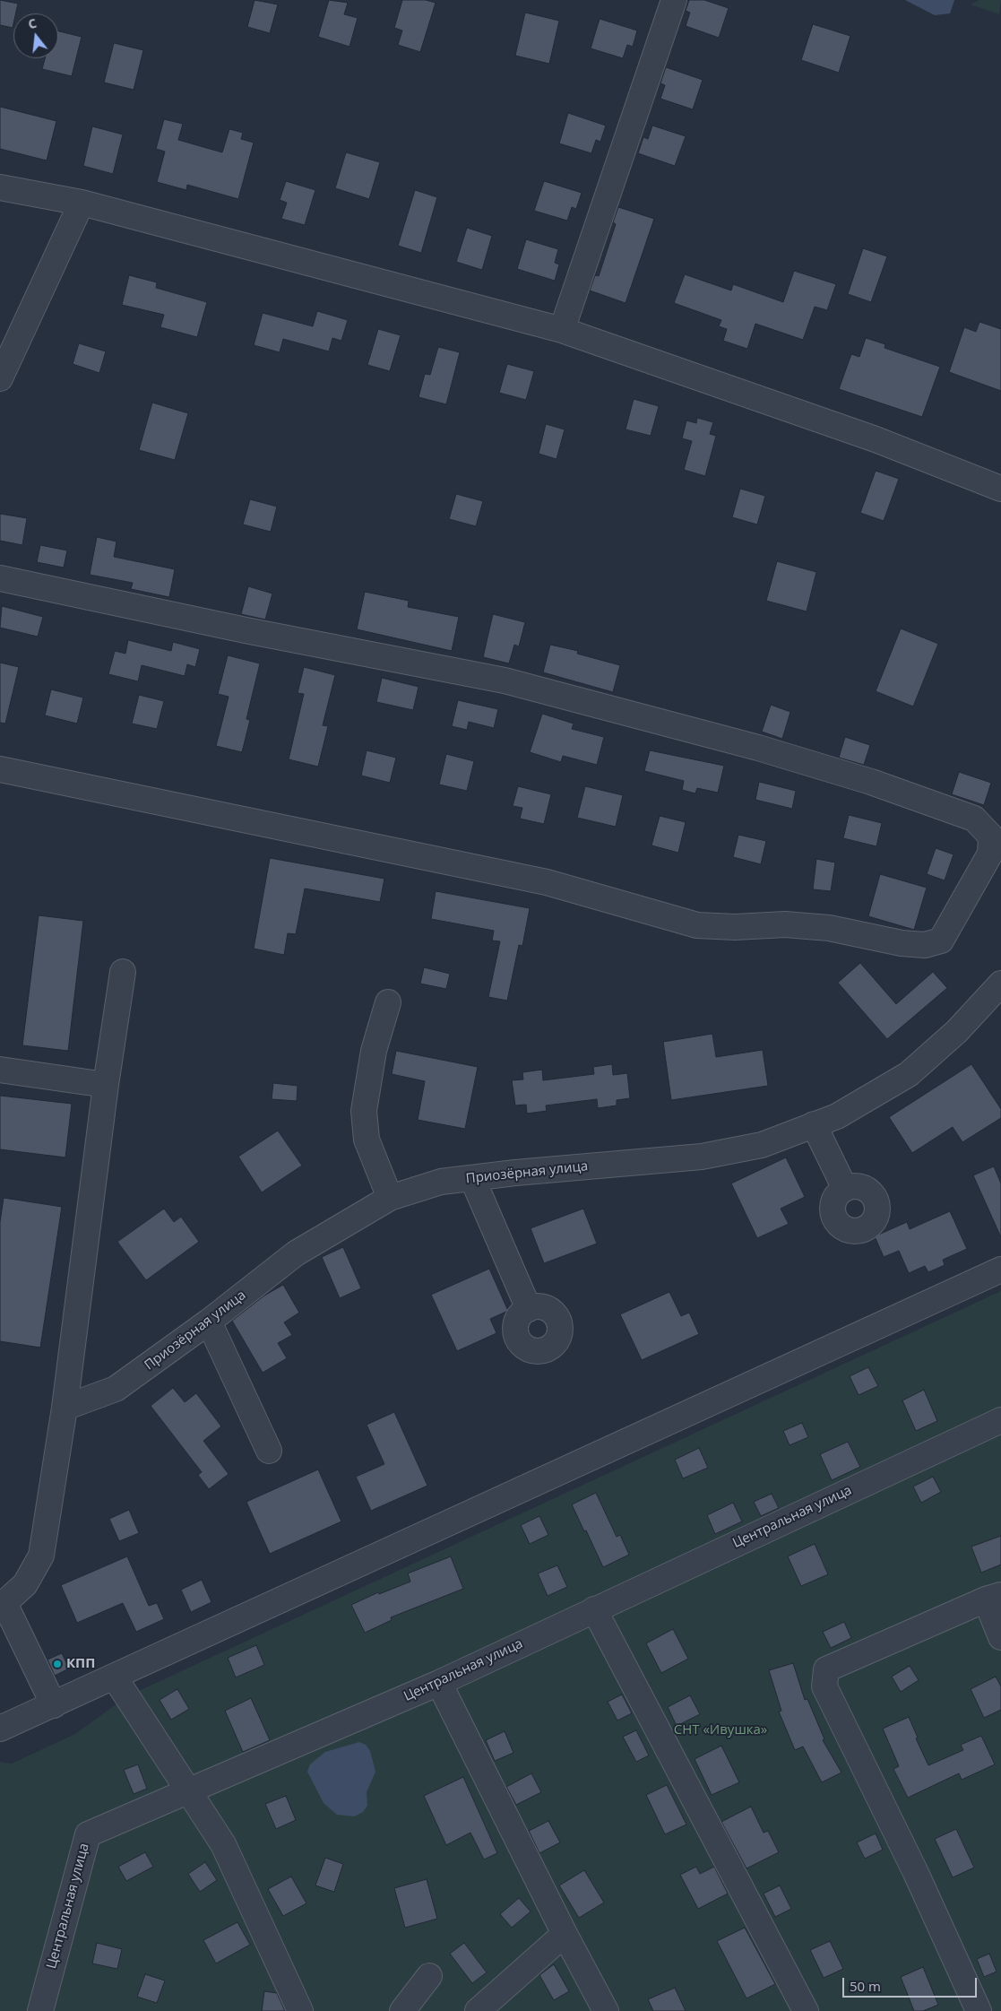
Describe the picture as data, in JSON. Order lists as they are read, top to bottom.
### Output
{
  "streets": {
    "street": ["Приозёрная улица", "Центральная улица"]
  },
  "parks": ["СНТ «Ивушка»"],
  "places": ["КПП"],
  "scale_bar": "50 m",
  "north": "top"
}
